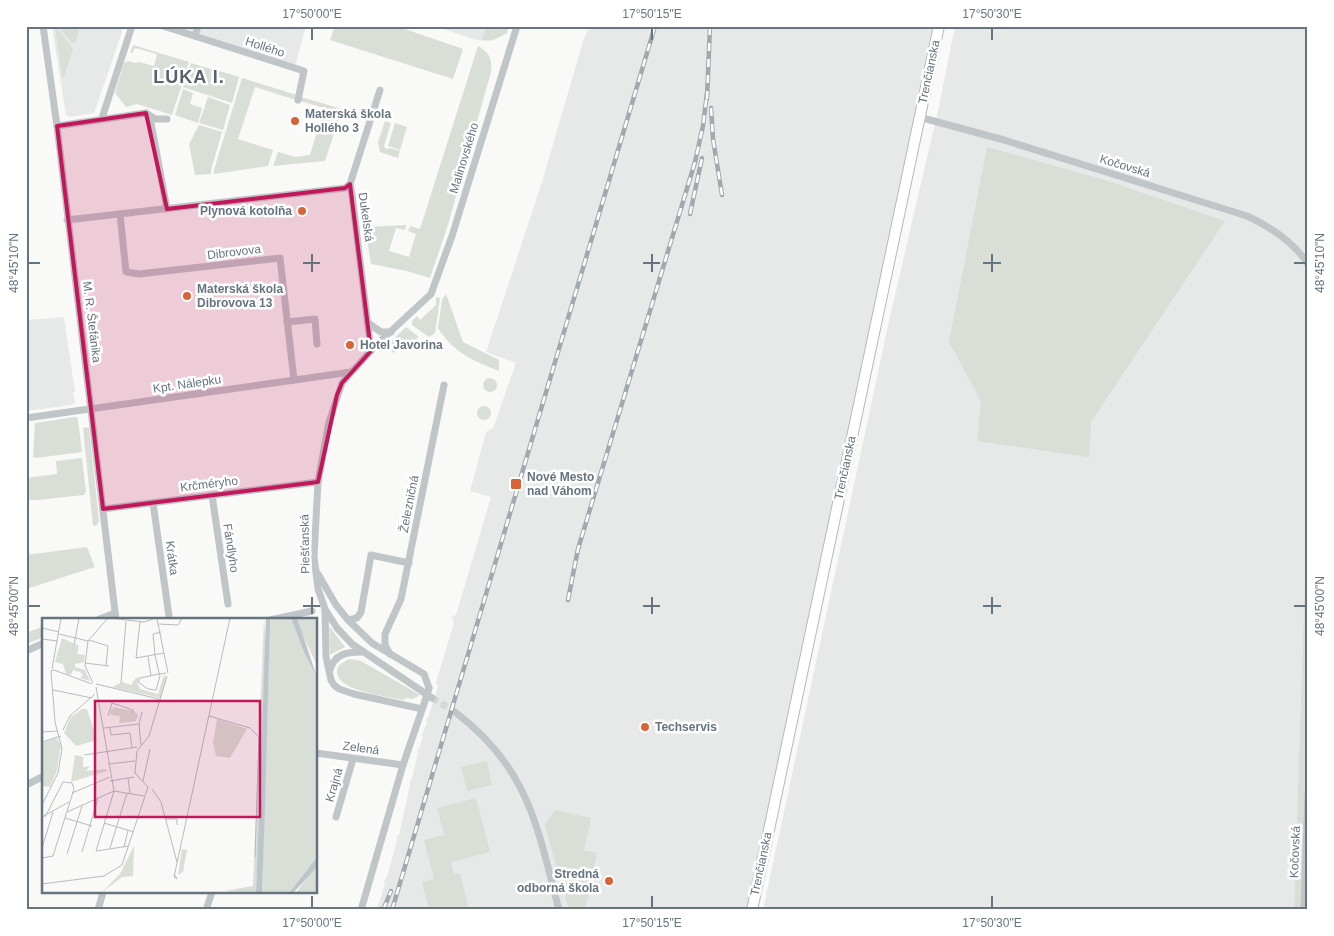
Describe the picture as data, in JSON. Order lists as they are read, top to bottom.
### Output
{
  "streets": {
    "main road": ["Trenčianska"],
    "street": [
      "Hollého",
      "Malinovského",
      "Kočovská",
      "Dukelská",
      "Dibrovova",
      "M. R. Štefánika",
      "Kpt. Nálepku",
      "Krčméryho",
      "Železničná",
      "Piešťanská",
      "Fándlyho",
      "Krátka",
      "Zelená",
      "Krajná"
    ]
  },
  "crossings": [
    ["Trenčianska", "Kočovská"],
    ["Malinovského", "Piešťanská"],
    ["Dukelská", "Piešťanská"],
    ["Dibrovova", "Kpt. Nálepku"],
    ["M. R. Štefánika", "Kpt. Nálepku"],
    ["M. R. Štefánika", "Krčméryho"],
    ["Kpt. Nálepku", "Piešťanská"],
    ["Krčméryho", "Piešťanská"],
    ["Krčméryho", "Fándlyho"],
    ["Krčméryho", "Krátka"],
    ["Zelená", "Krajná"]
  ],
  "districts": ["LÚKA I."],
  "places": {
    "other": [
      "Materská škola Hollého 3",
      "Plynová kotolňa",
      "Materská škola Dibrovova 13",
      "Hotel Javorina",
      "Techservis",
      "Stredná odborná škola"
    ],
    "transit": ["Nové Mesto nad Váhom"]
  },
  "coordinates": [
    "17°50'00\"E",
    "17°50'15\"E",
    "17°50'30\"E",
    "48°45'10\"N",
    "48°45'00\"N"
  ]
}
